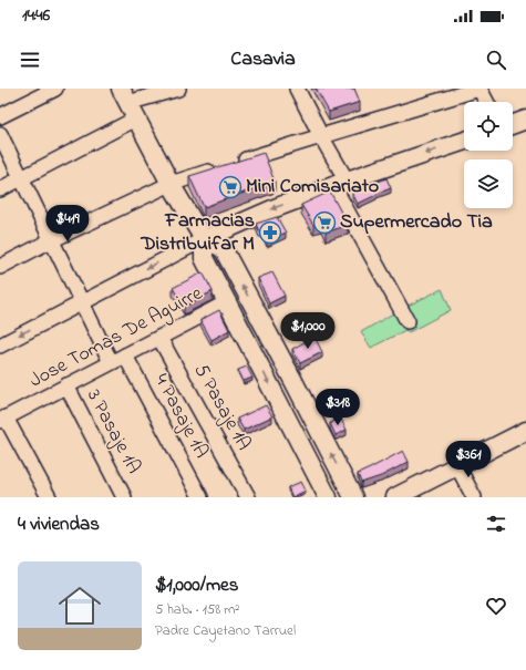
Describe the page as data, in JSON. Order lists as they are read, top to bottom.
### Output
{
  "streets": {
    "street": [
      "Jose Tomas De Aguirre",
      "5 Pasaje 1A",
      "4 Pasaje 1A",
      "3 Pasaje 1A"
    ]
  },
  "crossings": [
    ["Jose Tomas De Aguirre", "5 Pasaje 1A"],
    ["Jose Tomas De Aguirre", "4 Pasaje 1A"],
    ["Jose Tomas De Aguirre", "3 Pasaje 1A"]
  ],
  "places": {
    "supermarket": ["Mini Comisariato", "Supermercado Tia"],
    "pharmacy": ["Farmacias Distribuifar M"]
  },
  "page": {
    "status": "14:46",
    "header": "Casavia",
    "price": [
      "$419",
      "$1,000",
      "$318",
      "$361"
    ],
    "heading": "4 viviendas",
    "list": [
      {
        "name": "$1,000/mes",
        "note": "5 hab. · 158 m² · Padre Cayetano Tarruel"
      }
    ]
  }
}
